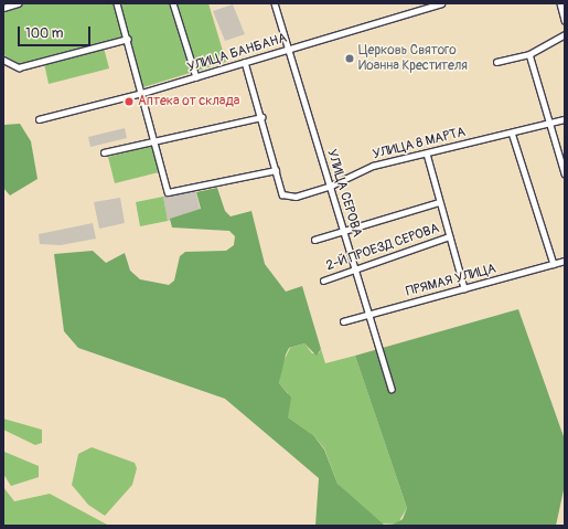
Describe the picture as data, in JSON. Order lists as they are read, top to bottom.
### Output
{
  "streets": {
    "street": [
      "УЛИЦА БАНБАНА",
      "УЛИЦА 8 МАРТА",
      "УЛИЦА СЕРОВА",
      "2-Й ПРОЕЗД СЕРОВА",
      "ПРЯМАЯ УЛИЦА"
    ]
  },
  "crossings": [
    ["УЛИЦА БАНБАНА", "УЛИЦА СЕРОВА"],
    ["УЛИЦА 8 МАРТА", "УЛИЦА СЕРОВА"],
    ["УЛИЦА СЕРОВА", "2-Й ПРОЕЗД СЕРОВА"],
    ["УЛИЦА СЕРОВА", "ПРЯМАЯ УЛИЦА"]
  ],
  "places": ["Церковь Святого Иоанна Крестителя", "Аптека от склада"],
  "scale_bar": "100 m"
}
